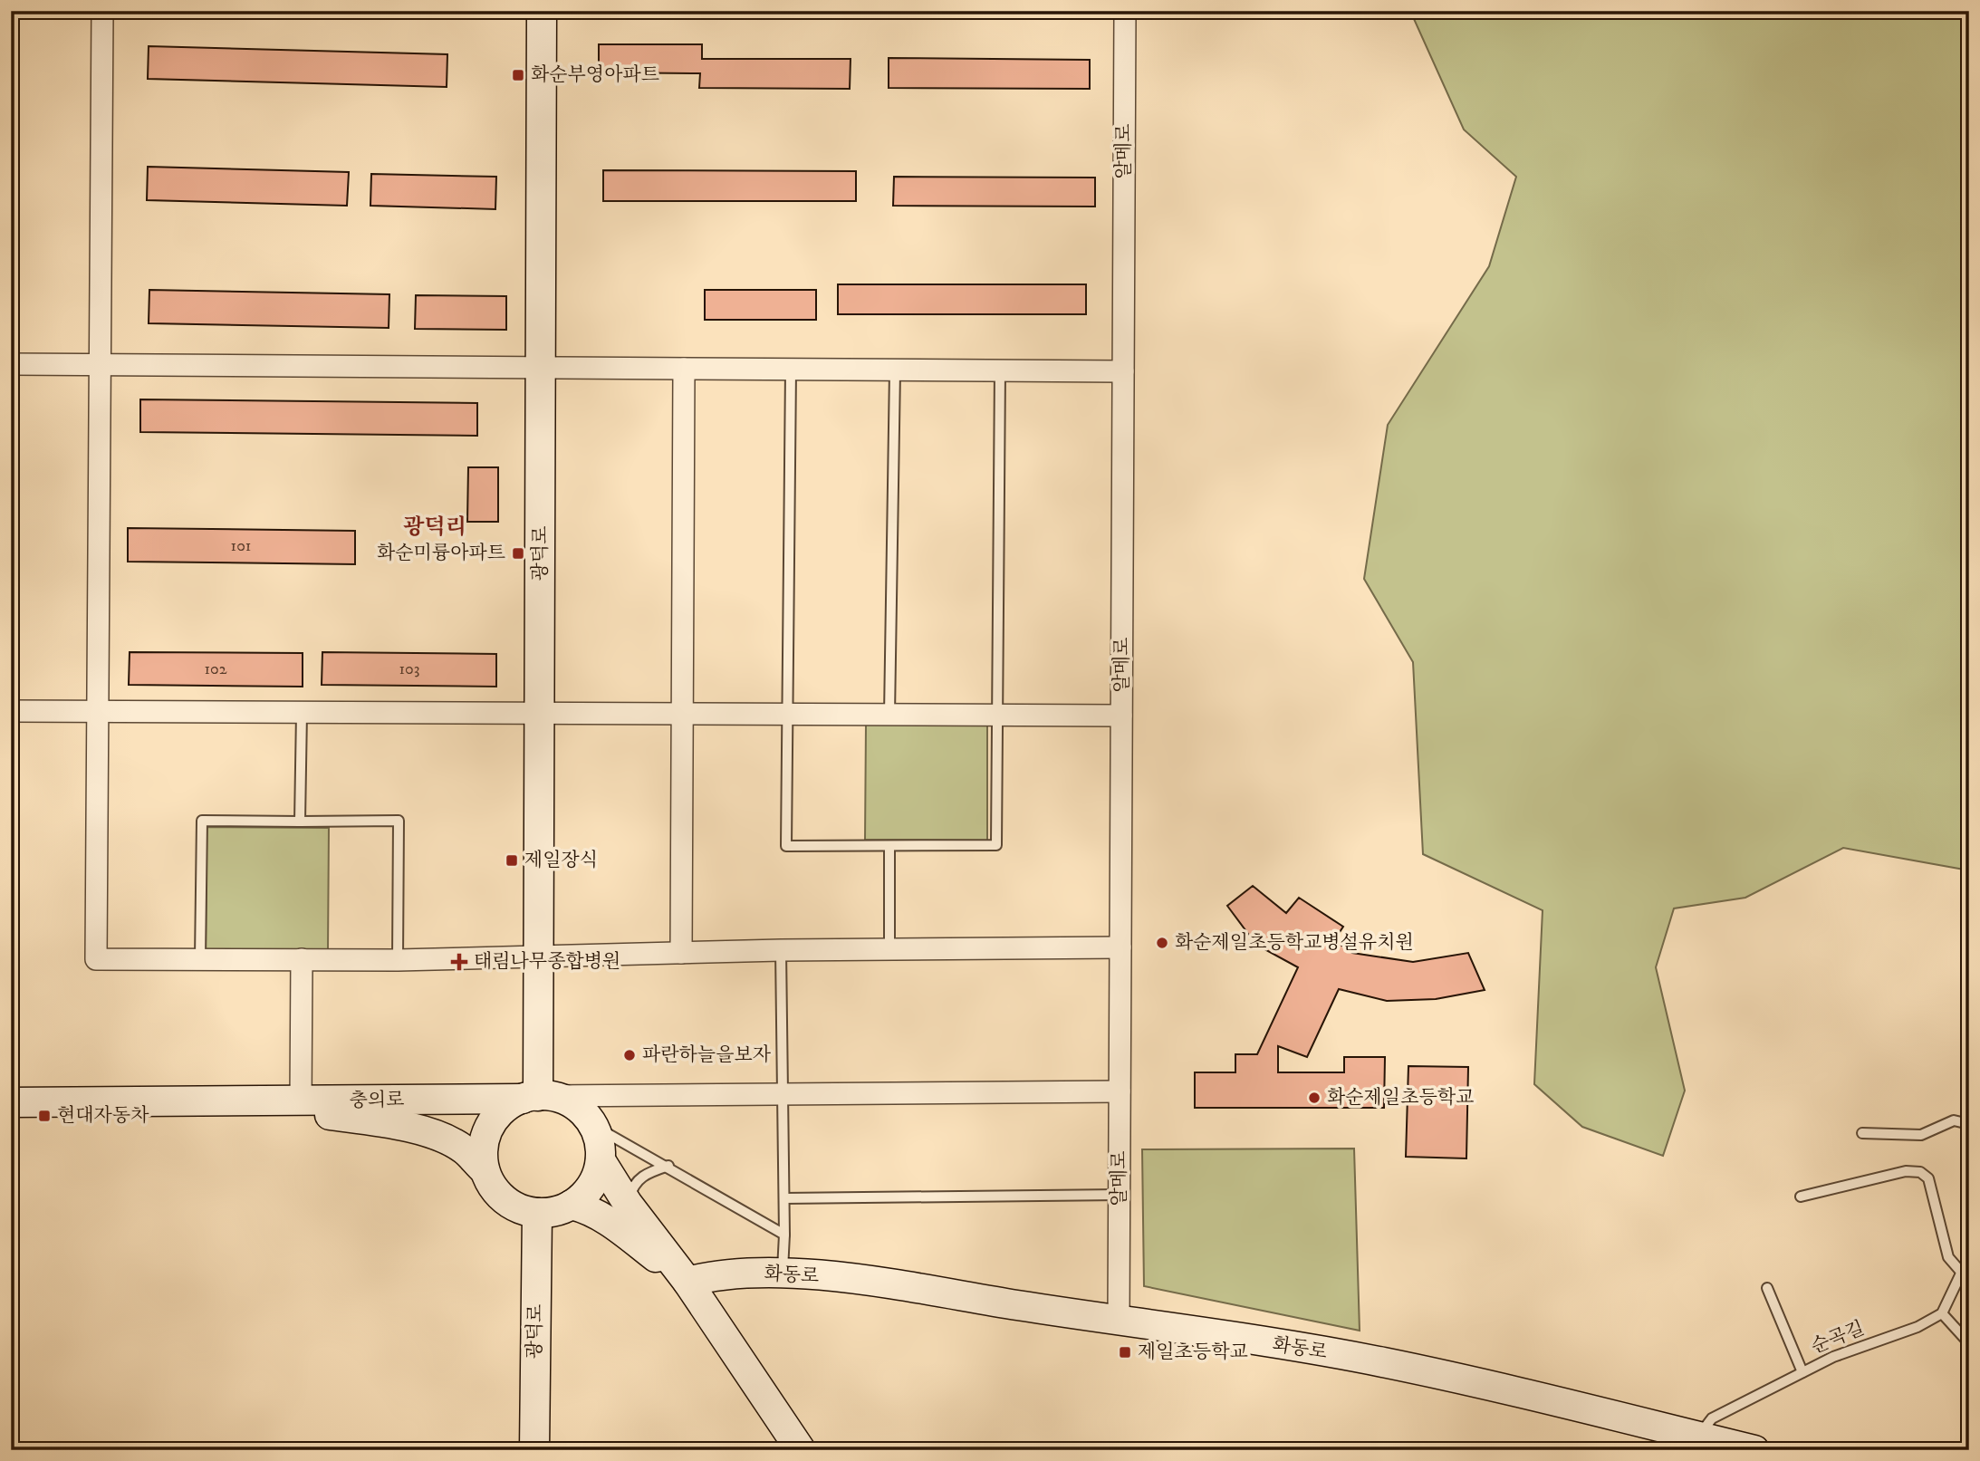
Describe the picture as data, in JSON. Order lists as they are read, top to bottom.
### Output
{
  "streets": {
    "street": [
      "알메로",
      "광덕로",
      "충의로",
      "화동로"
    ],
    "lane": ["순곡길"]
  },
  "crossings": [
    ["알메로", "화동로"],
    ["광덕로", "충의로"],
    ["화동로", "순곡길"]
  ],
  "districts": ["광덕리"],
  "places": {
    "transit": [
      "화순부영아파트",
      "화순미륭아파트",
      "제일장식",
      "현대자동차",
      "제일초등학교"
    ],
    "other": ["화순제일초등학교병설유치원", "파란하늘을보자", "화순제일초등학교"],
    "health": ["태림나무종합병원"]
  },
  "house_numbers": ["101", "102", "103"]
}
